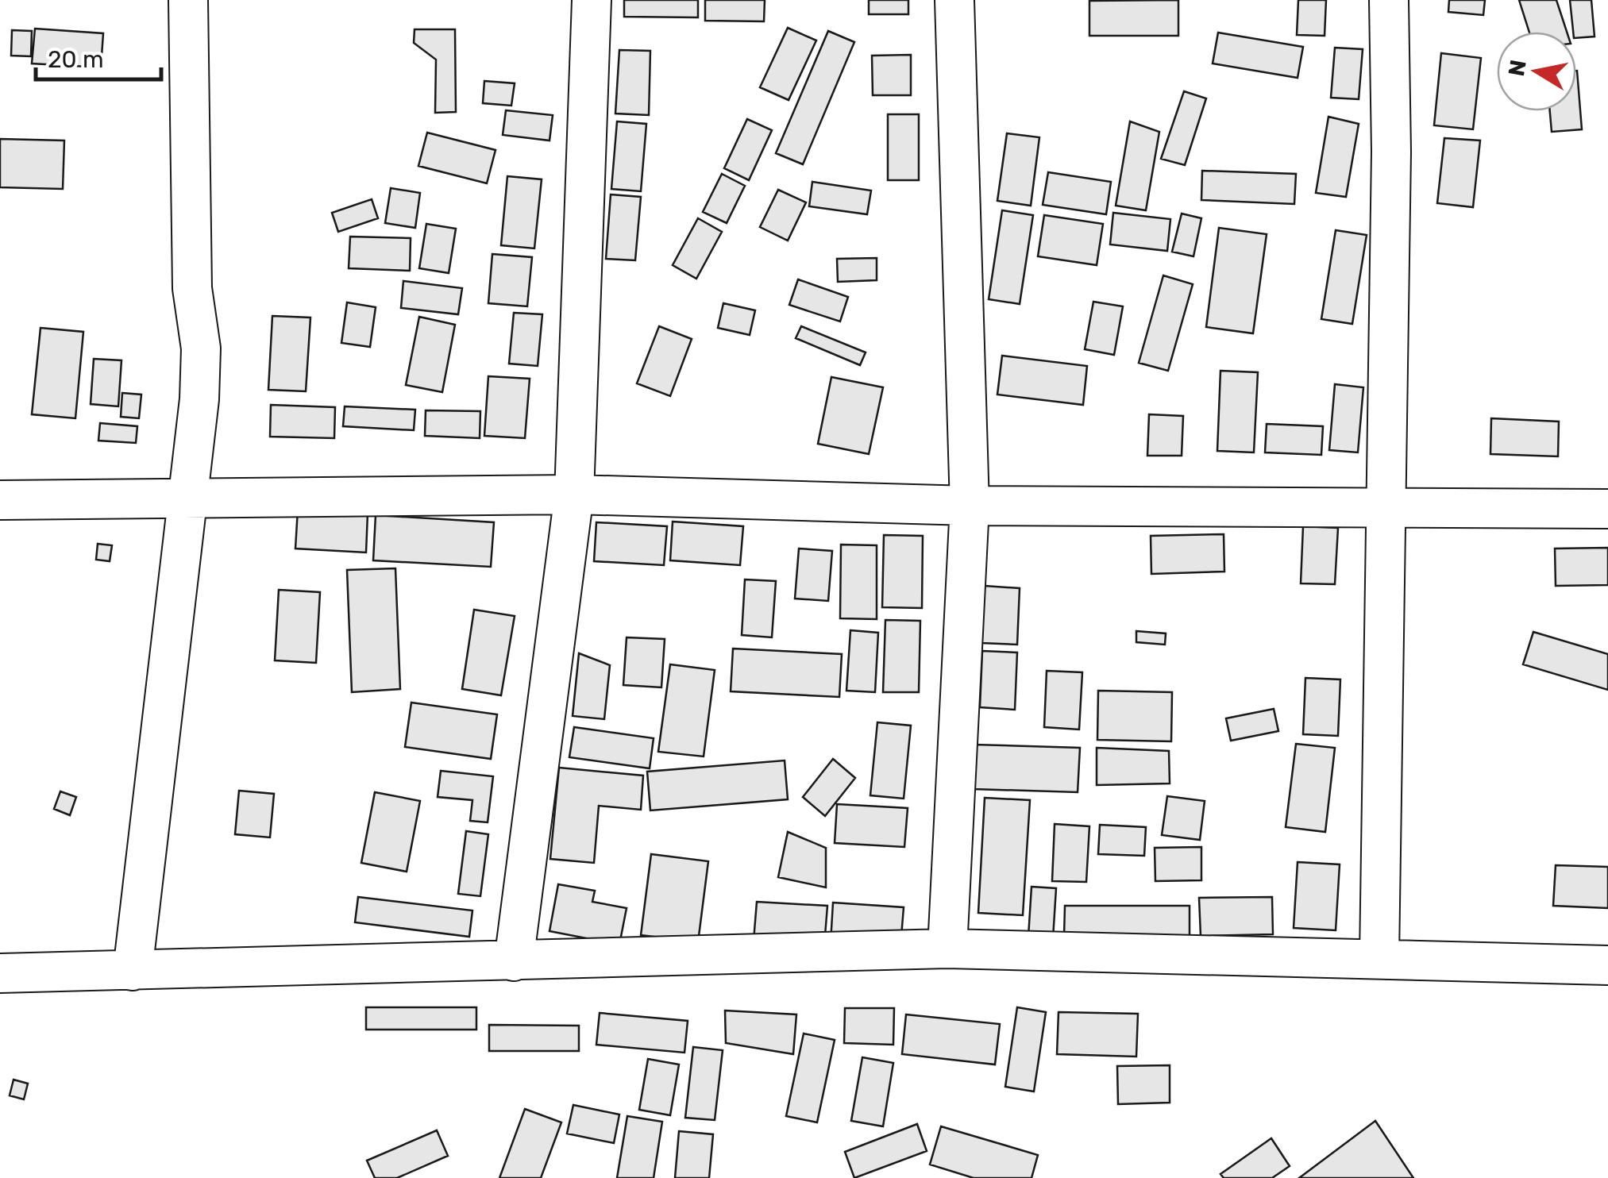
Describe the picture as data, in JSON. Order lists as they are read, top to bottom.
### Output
{
  "scale_bar": "20 m",
  "north": "left"
}
